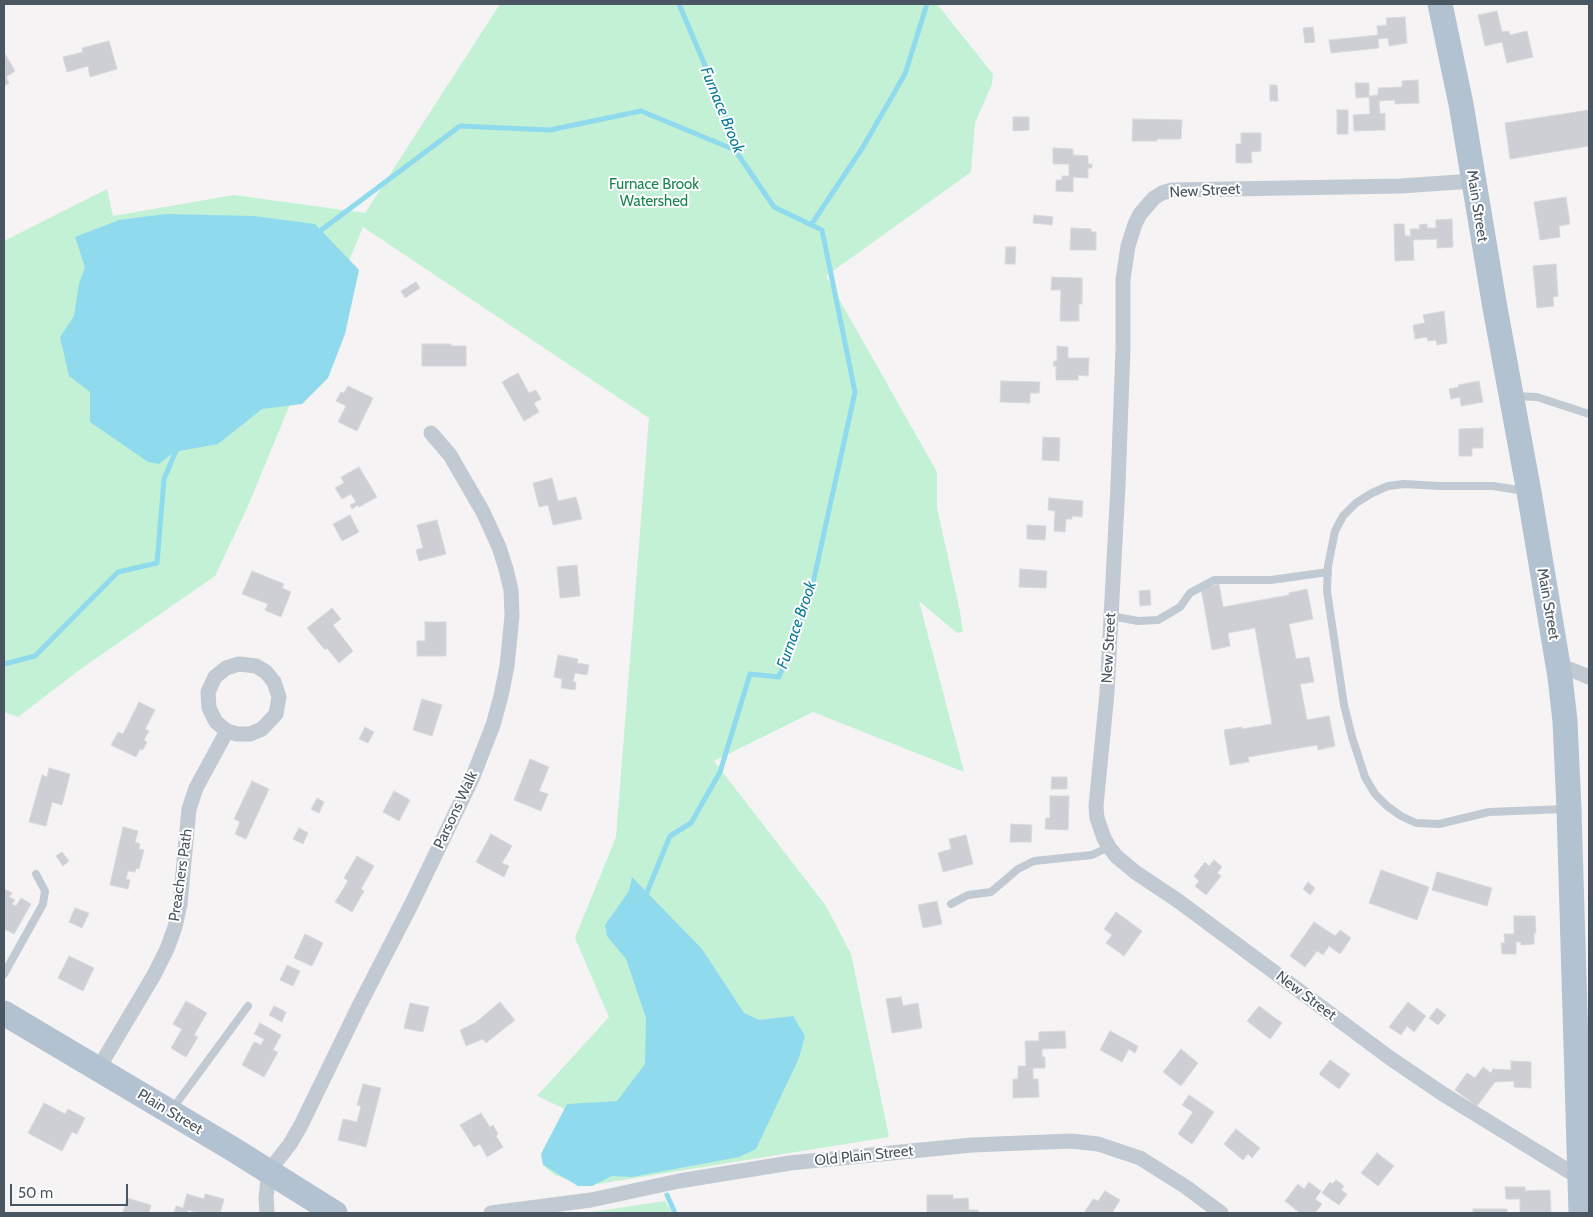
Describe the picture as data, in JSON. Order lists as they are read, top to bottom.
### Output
{
  "streets": {
    "main road": ["Main Street", "Plain Street"],
    "street": [
      "New Street",
      "Parsons Walk",
      "Preachers Path",
      "Old Plain Street"
    ]
  },
  "crossings": [
    ["New Street", "Main Street"],
    ["Parsons Walk", "Plain Street"],
    ["Preachers Path", "Plain Street"]
  ],
  "water": ["Furnace Brook"],
  "parks": ["Furnace Brook Watershed"],
  "scale_bar": "50 m"
}
